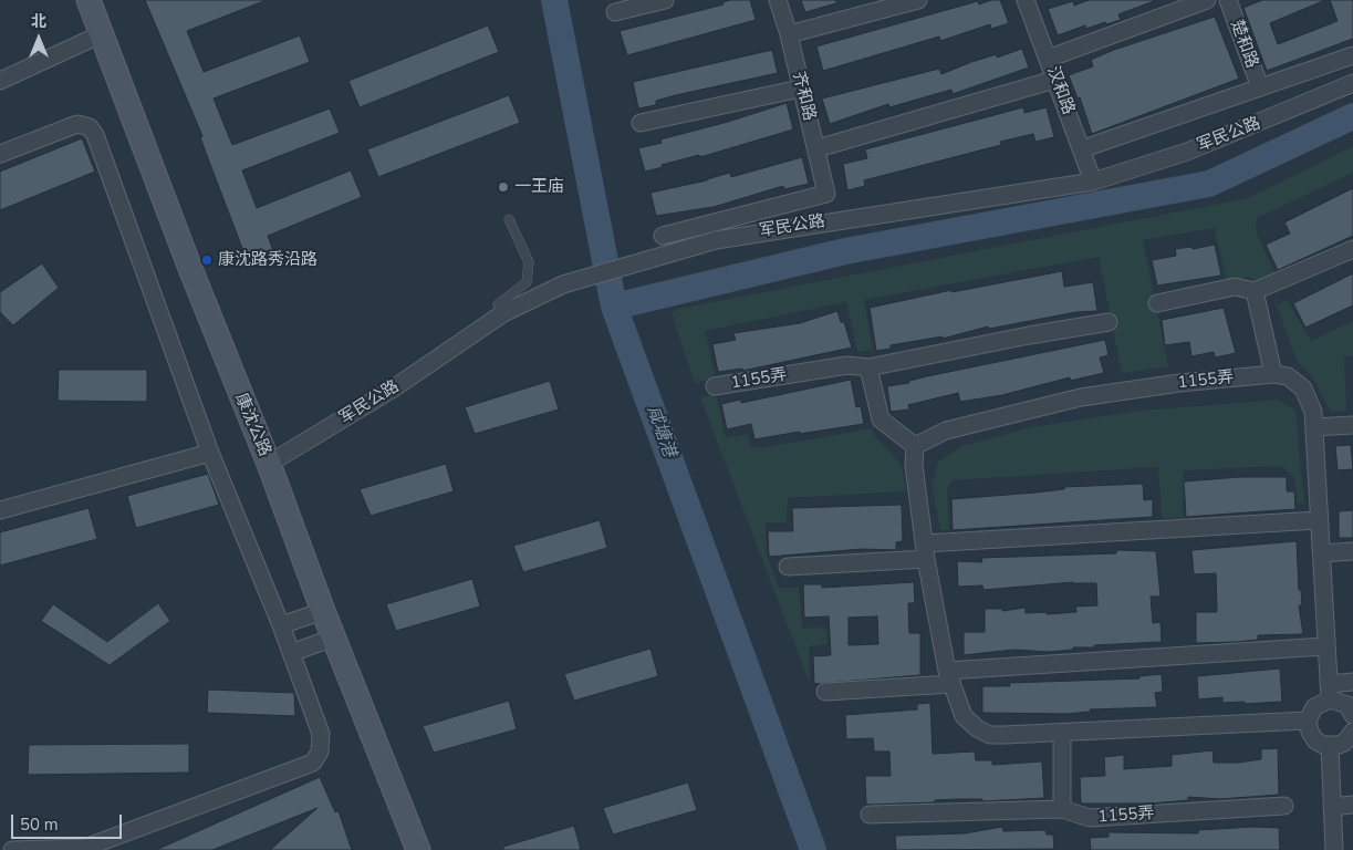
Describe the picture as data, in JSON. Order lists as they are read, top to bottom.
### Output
{
  "streets": {
    "street": [
      "楚和路",
      "汉和路",
      "齐和路",
      "军民公路",
      "1155弄",
      "康沈公路"
    ]
  },
  "crossings": [
    ["汉和路", "军民公路"],
    ["军民公路", "康沈公路"]
  ],
  "water": ["咸塘港"],
  "places": ["一王庙", "康沈路秀沿路"],
  "scale_bar": "50 m",
  "north": "top"
}
